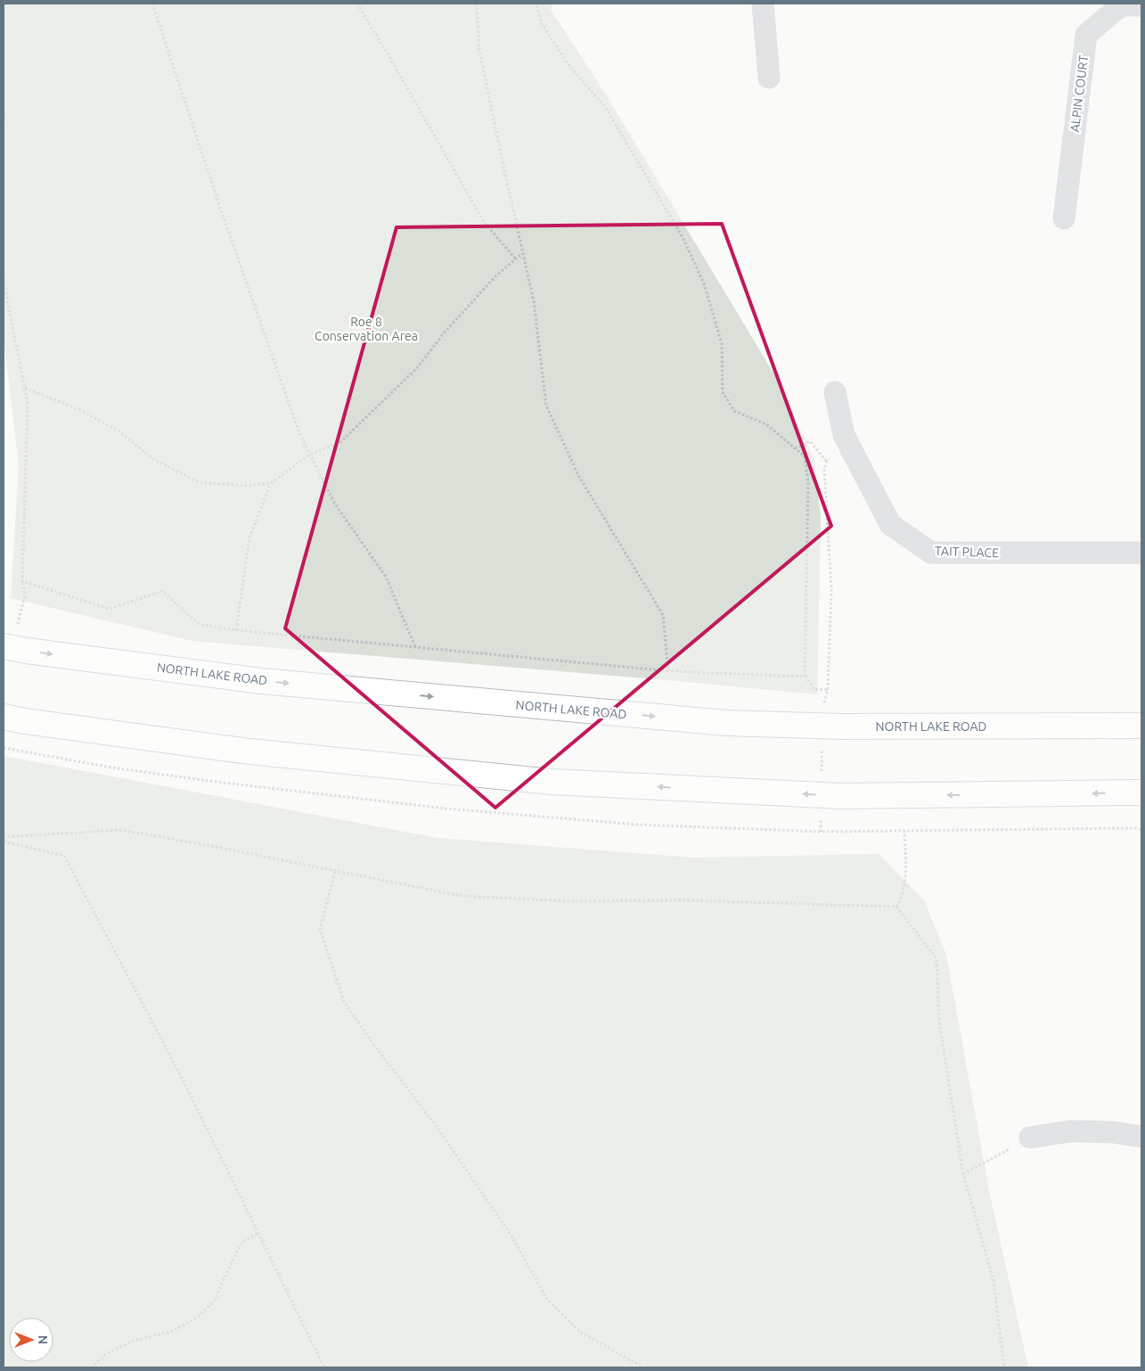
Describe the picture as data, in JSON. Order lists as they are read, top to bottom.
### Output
{
  "streets": {
    "main road": ["NORTH LAKE ROAD"],
    "street": ["ALPIN COURT", "TAIT PLACE"]
  },
  "parks": ["Roe 8 Conservation Area"],
  "north": "right"
}
